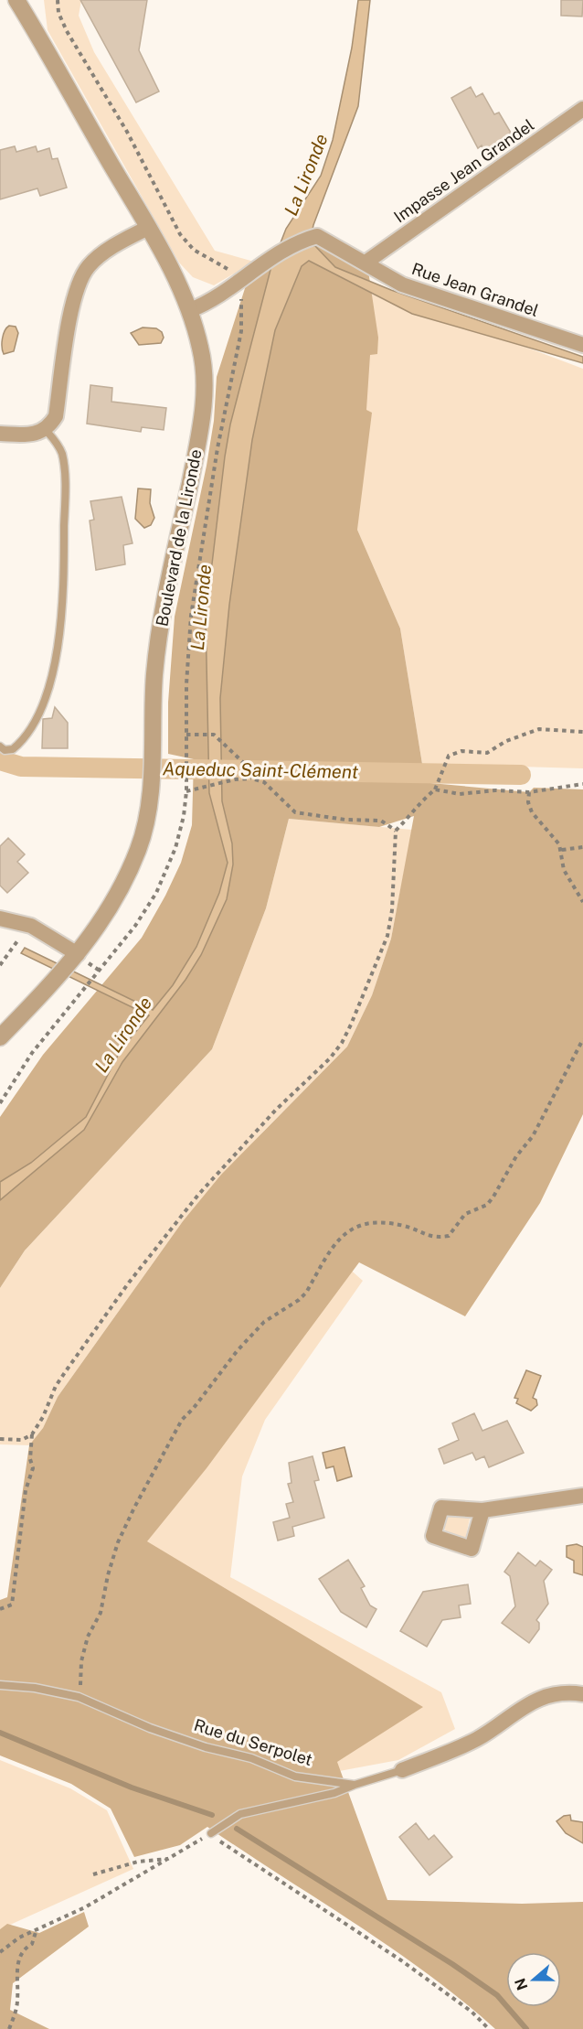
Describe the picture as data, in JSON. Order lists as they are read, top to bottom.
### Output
{
  "streets": {
    "street": [
      "Impasse Jean Grandel",
      "Rue Jean Grandel",
      "Boulevard de la Lironde",
      "Rue du Serpolet"
    ]
  },
  "crossings": [
    ["Impasse Jean Grandel", "Rue Jean Grandel"],
    ["Rue Jean Grandel", "Boulevard de la Lironde"]
  ],
  "water": ["La Lironde", "Aqueduc Saint-Clément"],
  "north": "left"
}
